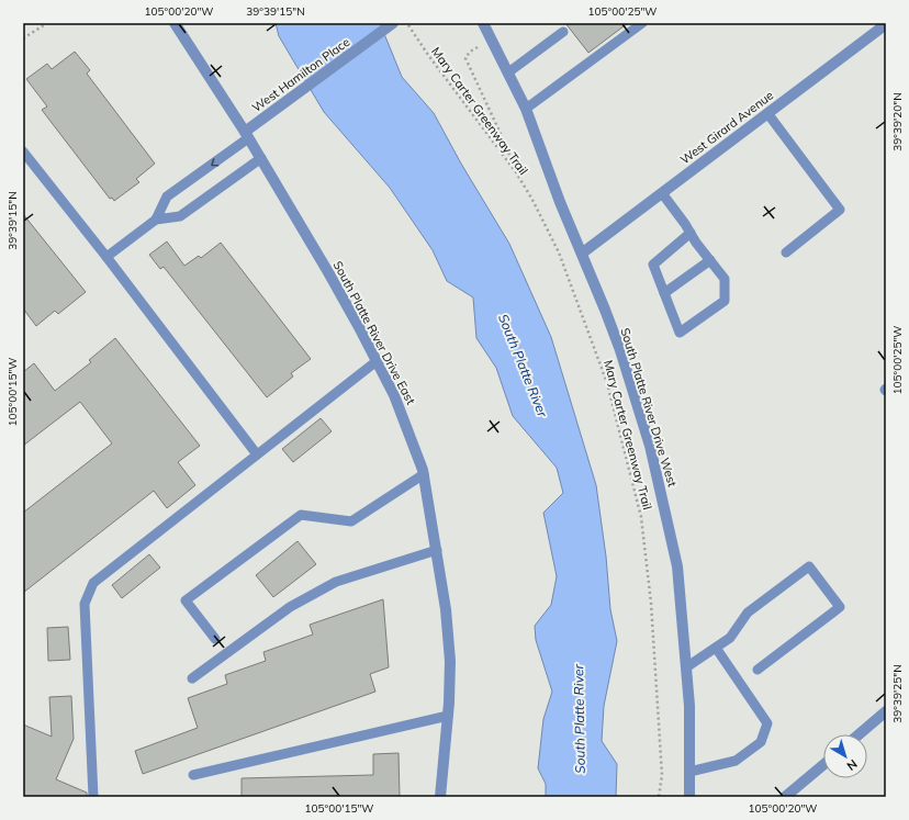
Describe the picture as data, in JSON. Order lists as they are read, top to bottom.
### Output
{
  "streets": {
    "street": [
      "West Hamilton Place",
      "West Girard Avenue",
      "South Platte River Drive East",
      "South Platte River Drive West"
    ],
    "path": ["Mary Carter Greenway Trail"]
  },
  "crossings": [
    ["West Hamilton Place", "South Platte River Drive East"],
    ["West Girard Avenue", "South Platte River Drive West"]
  ],
  "water": ["South Platte River"],
  "north": "bottom right",
  "coordinates": [
    "105°00'20\"W",
    "39°39'15\"N",
    "105°00'25\"W",
    "39°39'20\"N",
    "105°00'15\"W",
    "39°39'25\"N"
  ]
}
